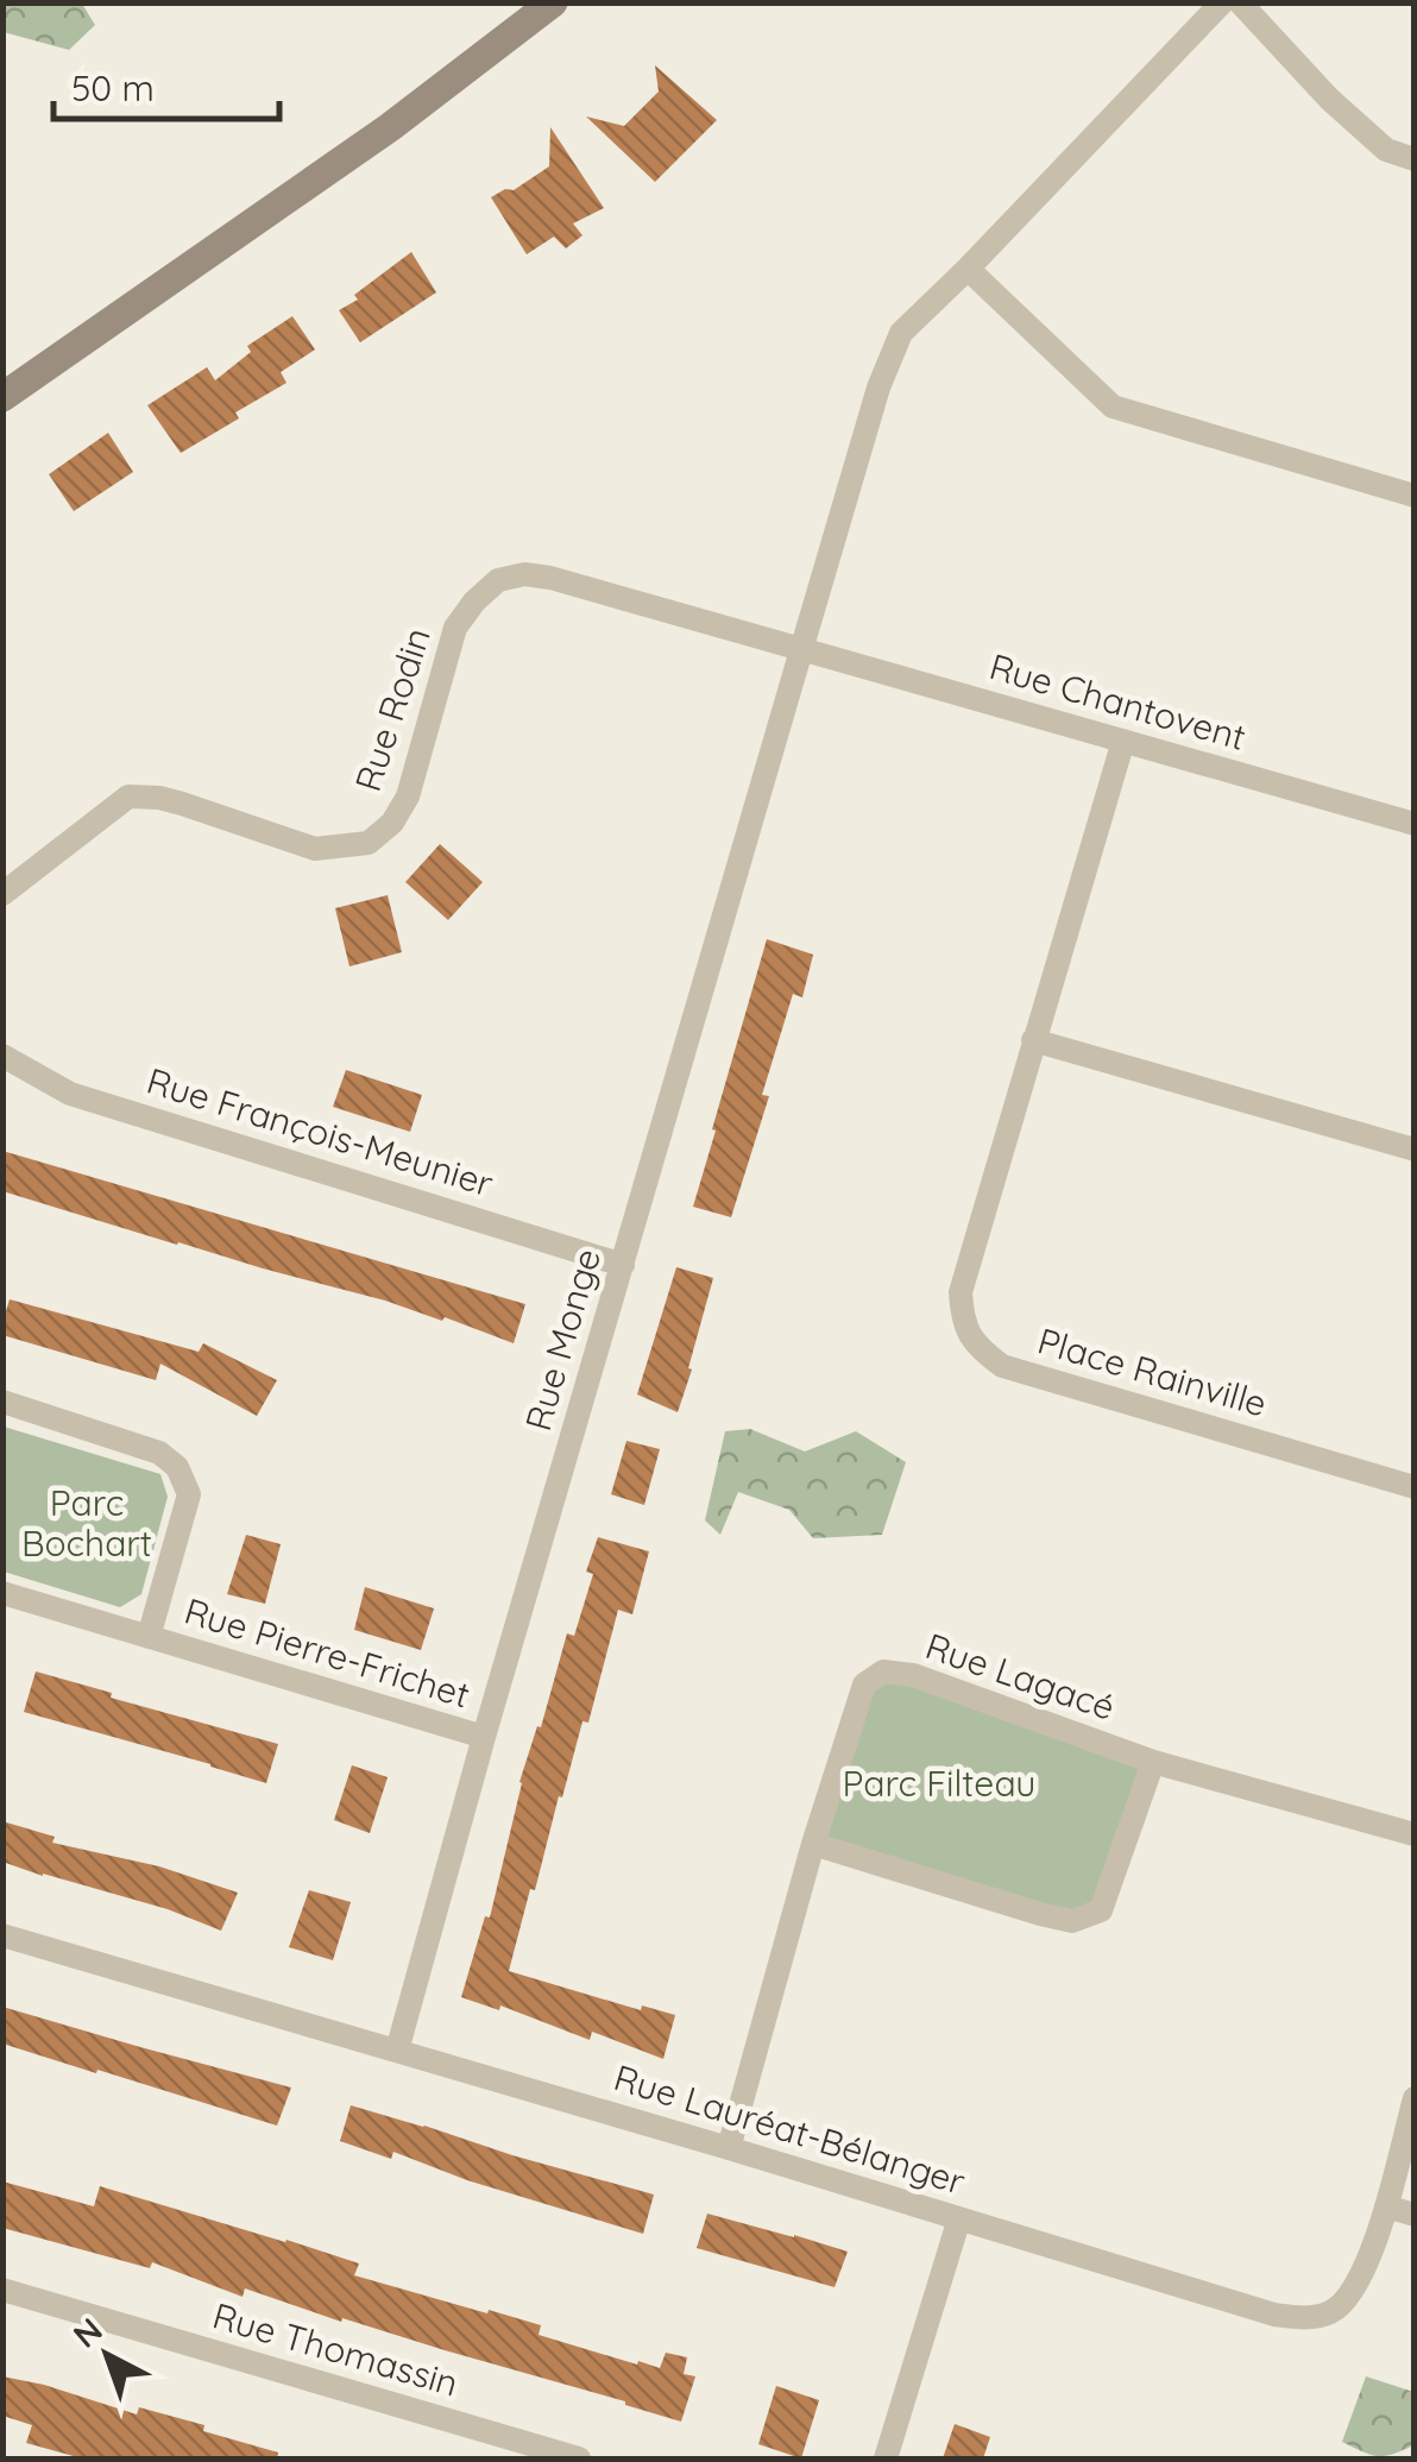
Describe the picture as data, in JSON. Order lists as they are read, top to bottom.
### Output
{
  "streets": {
    "street": [
      "Rue Chantovent",
      "Rue Rodin",
      "Rue François-Meunier",
      "Rue Monge",
      "Place Rainville",
      "Rue Pierre-Frichet",
      "Rue Lagacé",
      "Rue Lauréat-Bélanger",
      "Rue Thomassin"
    ]
  },
  "crossings": [
    ["Rue Chantovent", "Rue Rodin"],
    ["Rue Chantovent", "Rue Monge"],
    ["Rue Chantovent", "Place Rainville"],
    ["Rue Rodin", "Rue Monge"],
    ["Rue François-Meunier", "Rue Monge"],
    ["Rue Monge", "Rue Pierre-Frichet"],
    ["Rue Monge", "Rue Lauréat-Bélanger"],
    ["Rue Lagacé", "Rue Lauréat-Bélanger"]
  ],
  "parks": ["Parc Bochart", "Parc Filteau"],
  "scale_bar": "50 m",
  "north": "top left"
}
